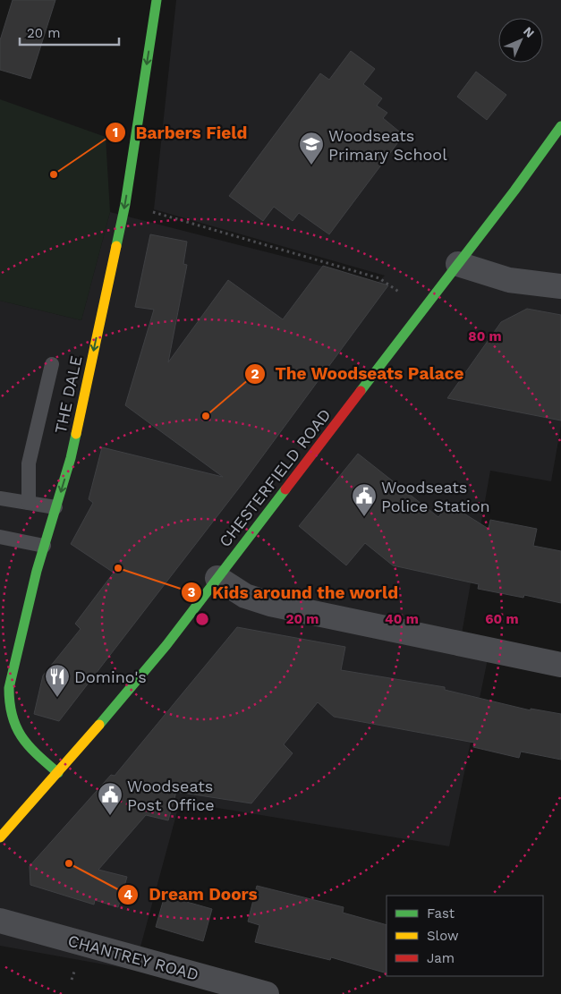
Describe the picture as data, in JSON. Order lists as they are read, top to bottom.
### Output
{
  "streets": {
    "main road": ["THE DALE", "CHESTERFIELD ROAD"],
    "street": ["CHANTREY ROAD"]
  },
  "crossings": [
    ["THE DALE", "CHESTERFIELD ROAD"]
  ],
  "one_way": ["THE DALE"],
  "places": {
    "school or university": ["Woodseats Primary School"],
    "other": [
      "Barbers Field",
      "The Woodseats Palace",
      "Kids around the world",
      "Dream Doors"
    ],
    "public building": ["Woodseats Police Station", "Woodseats Post Office"],
    "restaurant": ["Domino's"]
  },
  "legend": ["Fast", "Slow", "Jam"],
  "scale_bar": "20 m",
  "north": "top right",
  "rings": [
    "80 m",
    "20 m",
    "40 m",
    "60 m"
  ]
}
